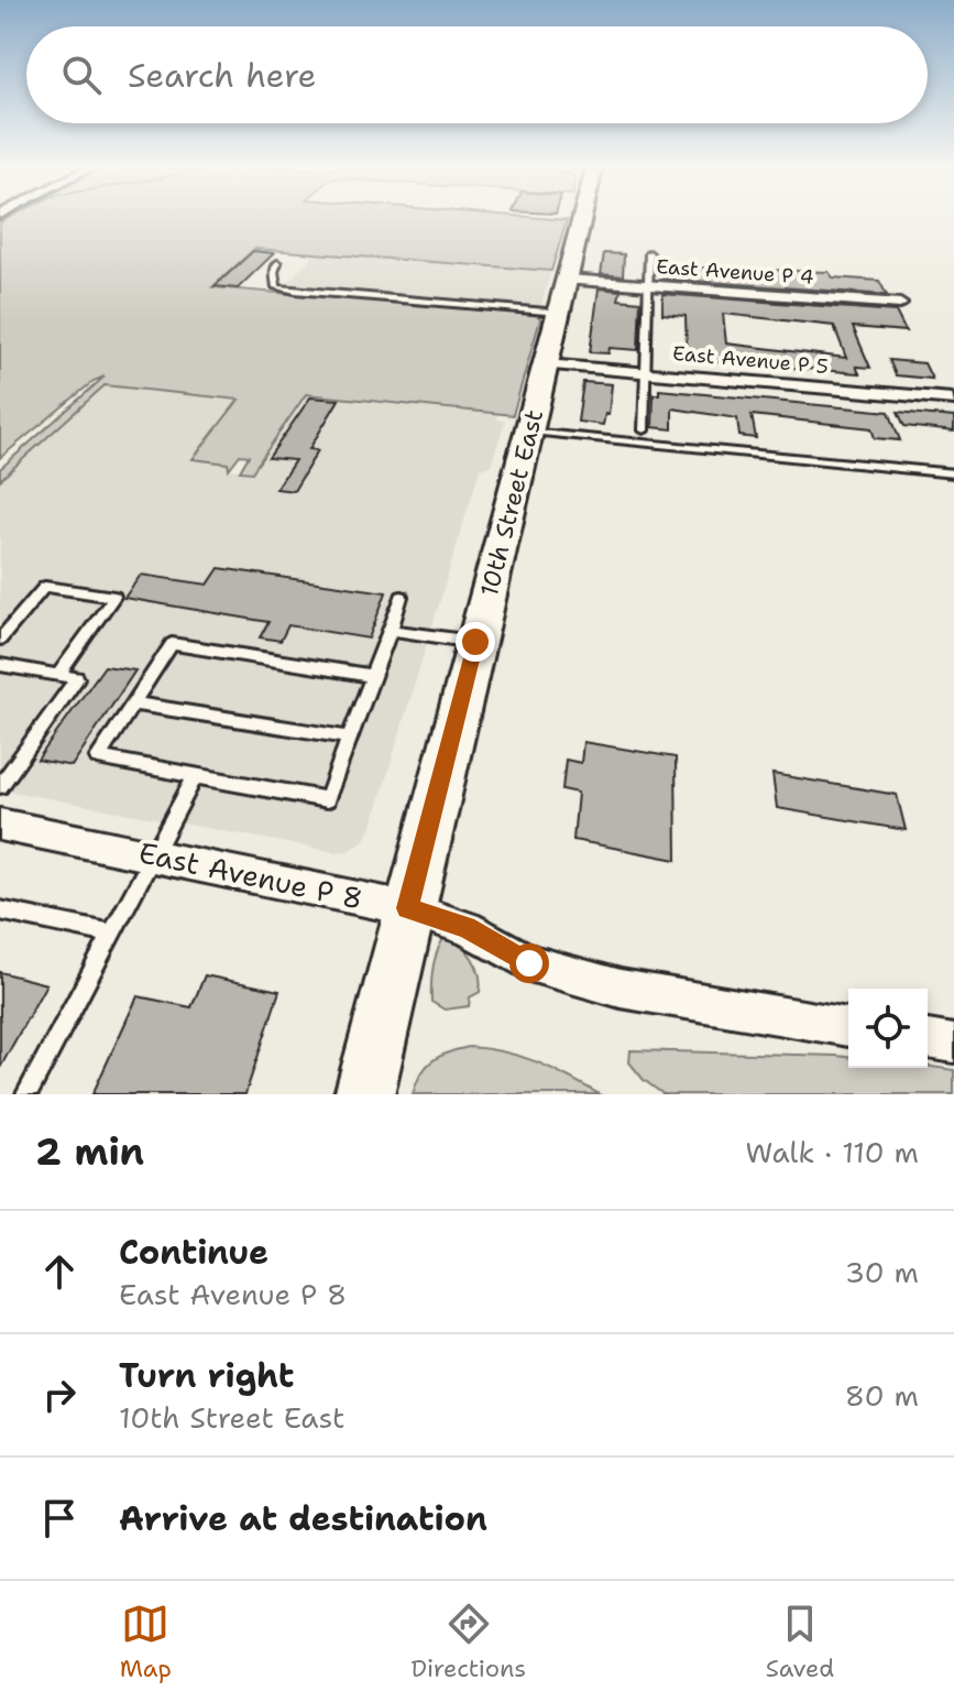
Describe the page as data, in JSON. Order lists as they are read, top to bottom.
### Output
{
  "streets": {
    "main road": ["10th Street East"],
    "street": ["East Avenue P 4", "East Avenue P 5", "East Avenue P 8"]
  },
  "crossings": [
    ["East Avenue P 4", "10th Street East"],
    ["East Avenue P 5", "10th Street East"],
    ["10th Street East", "East Avenue P 8"]
  ],
  "page": {
    "search": "Search here",
    "heading": ["2 min", "Walk · 110 m"],
    "list": [
      ["Continue", "East Avenue P 8", "30 m"],
      ["Turn right", "10th Street East", "80 m"],
      "Arrive at destination"
    ],
    "nav": ["Map", "Directions", "Saved"]
  }
}
